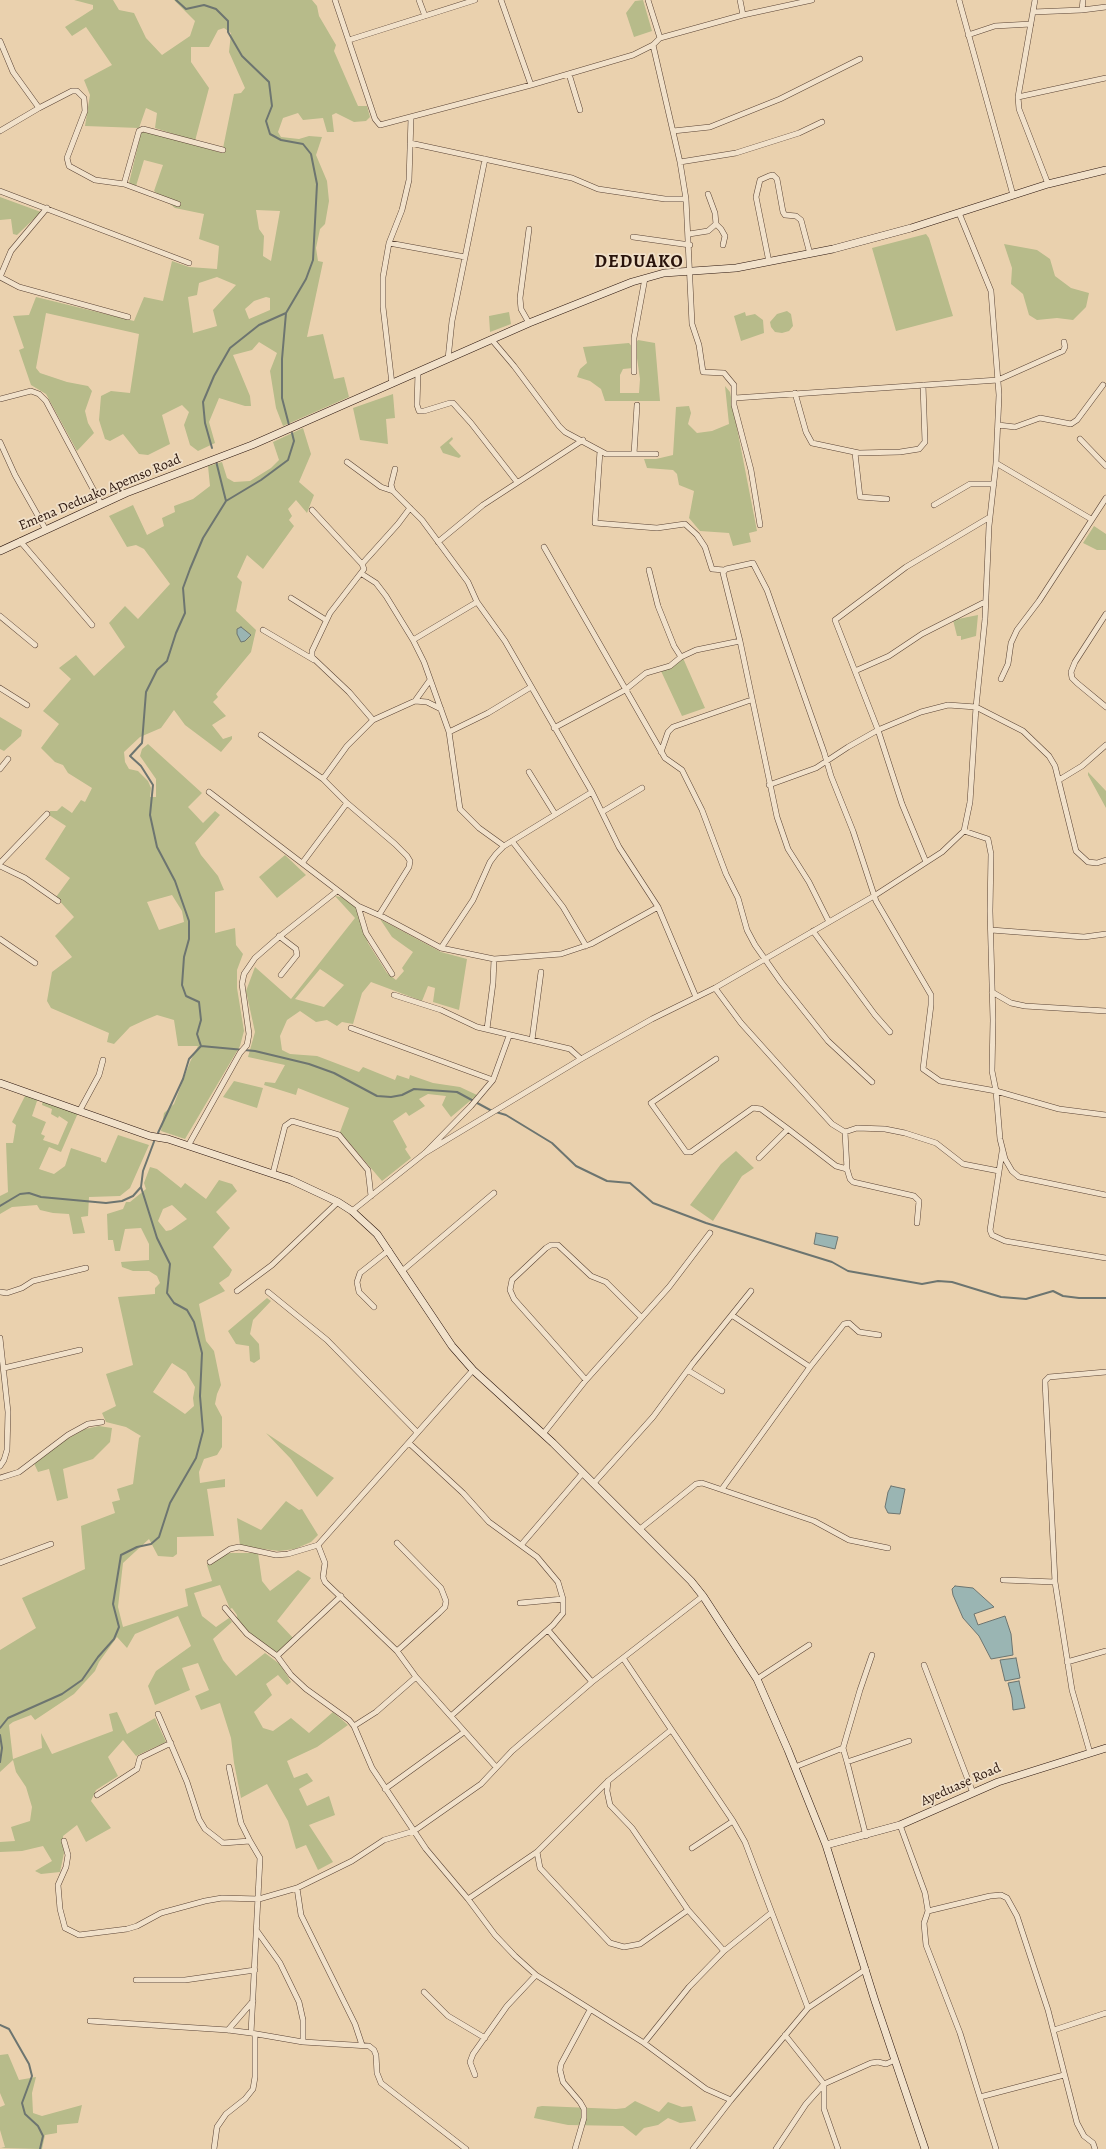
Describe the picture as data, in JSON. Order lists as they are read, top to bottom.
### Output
{
  "streets": {
    "street": ["Emena Deduako Apemso Road", "Ayeduase Road"]
  },
  "districts": ["DEDUAKO"]
}
